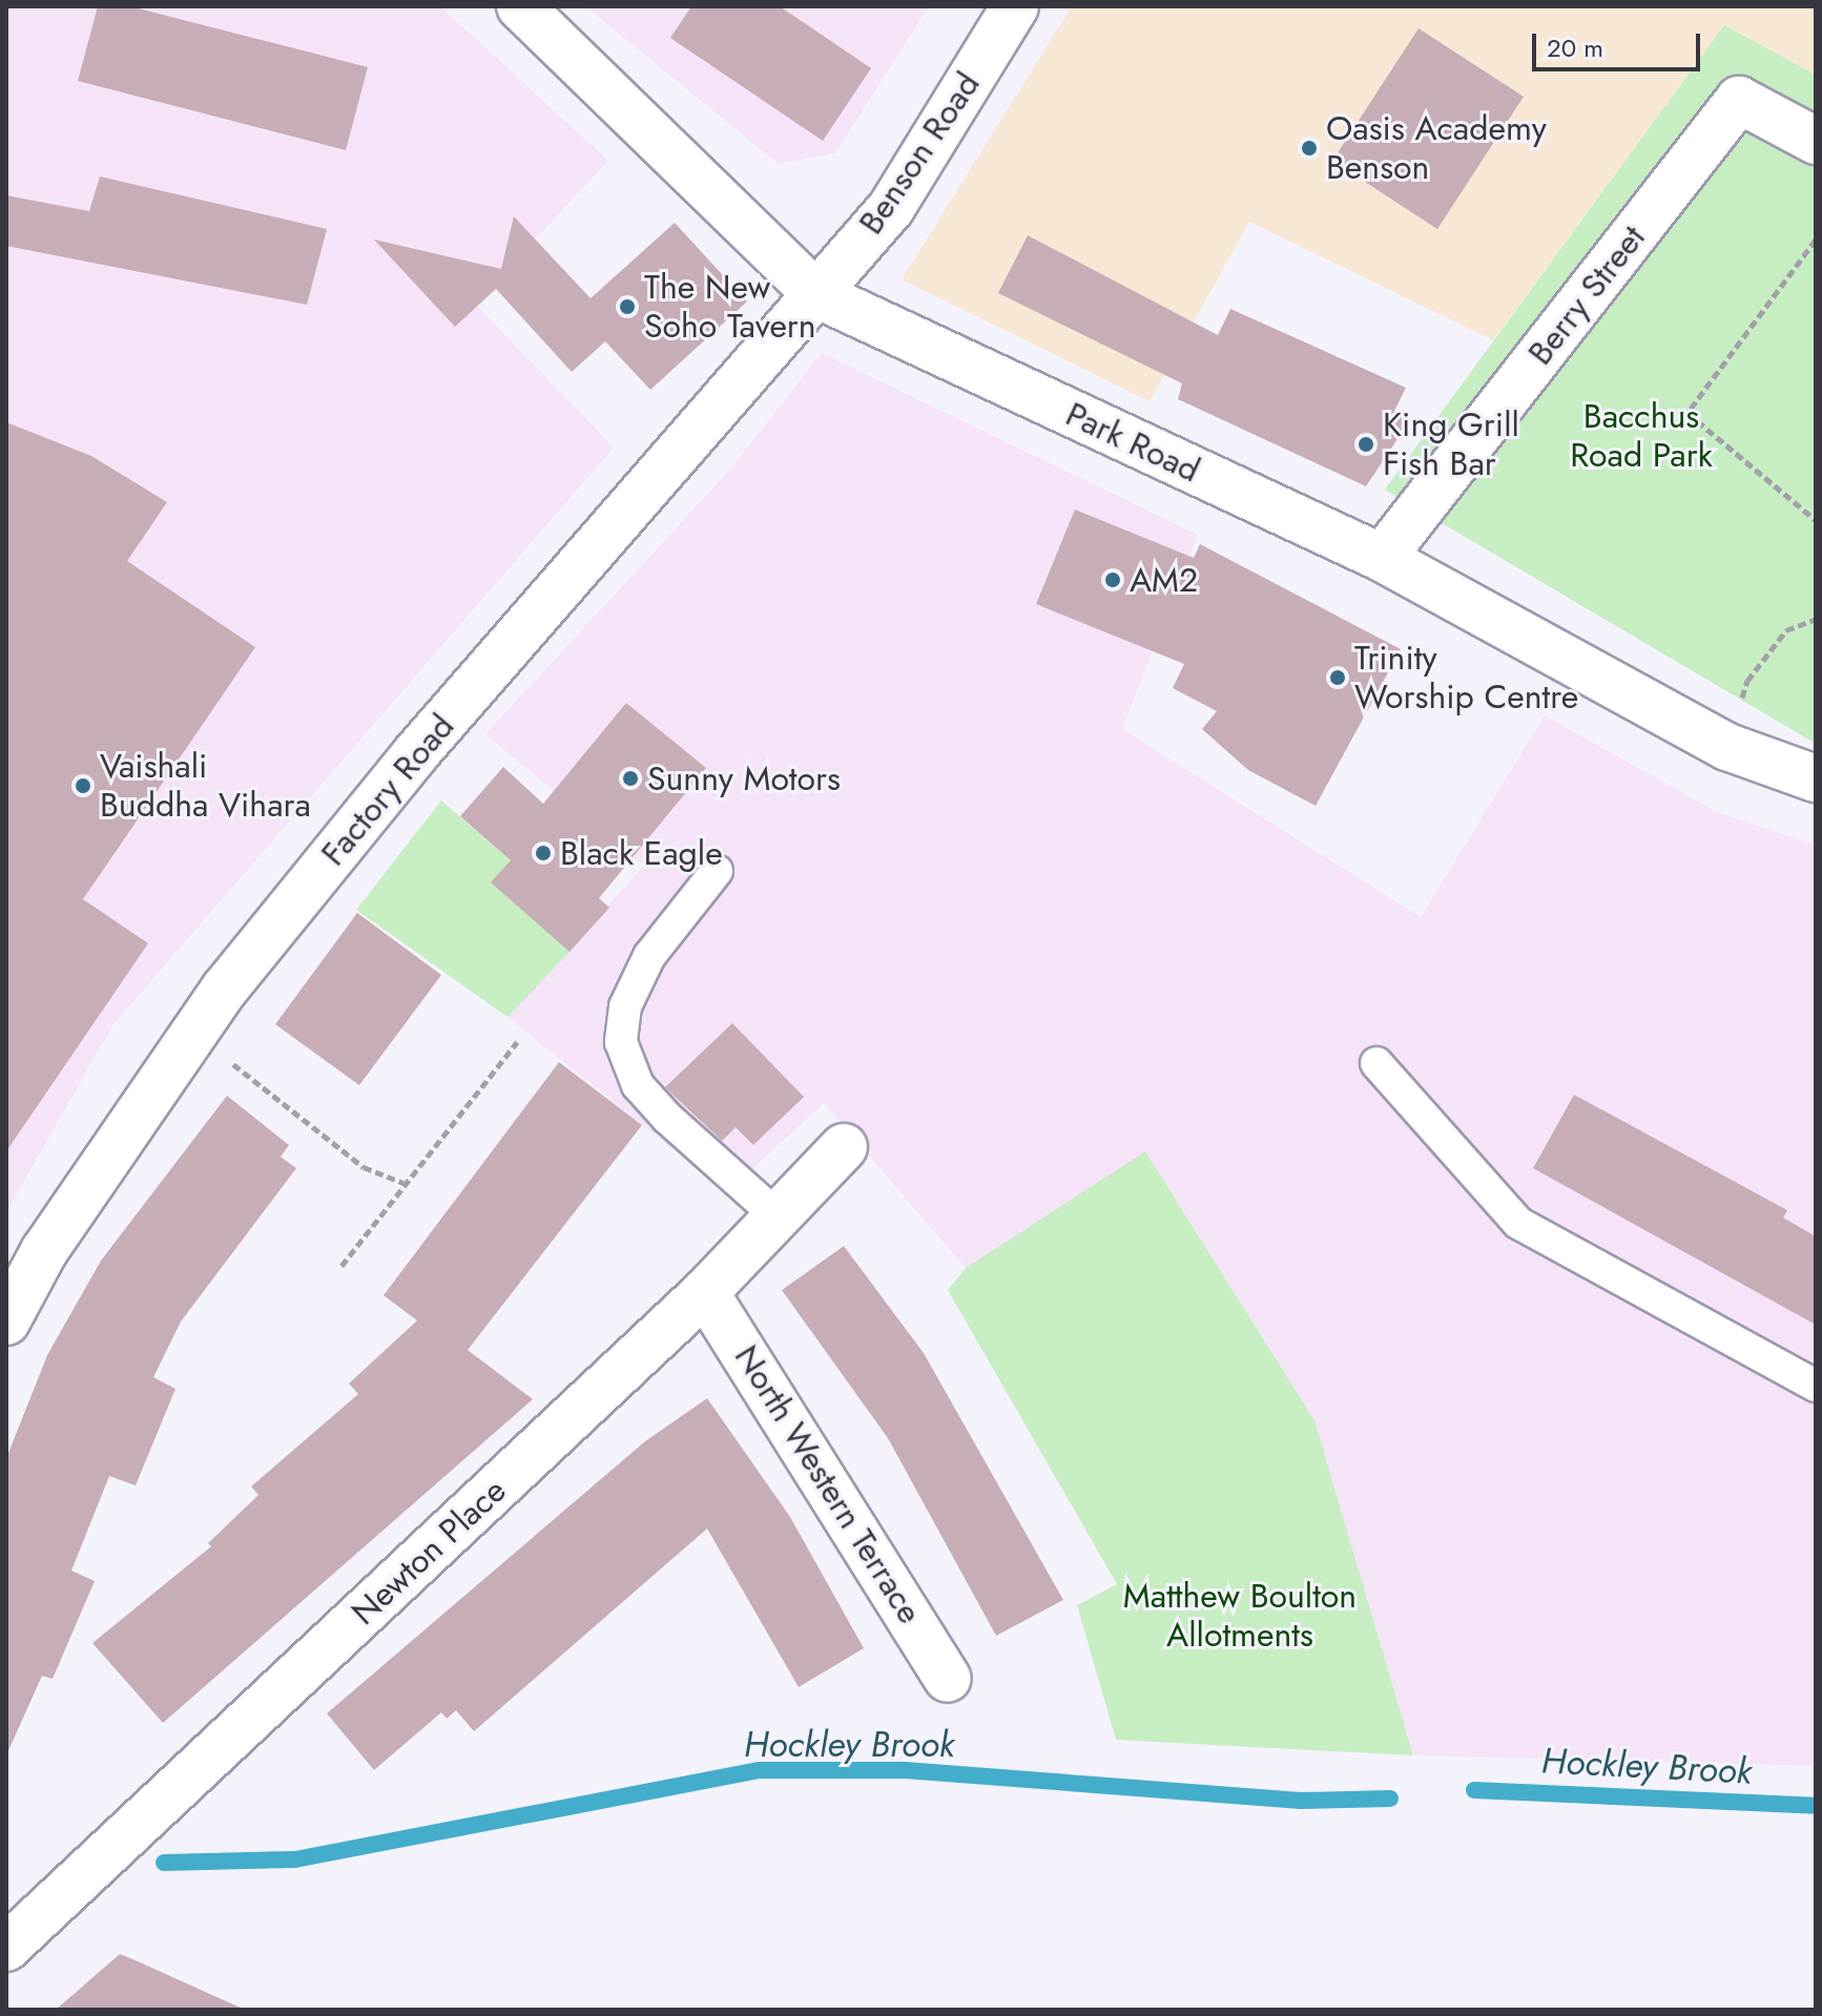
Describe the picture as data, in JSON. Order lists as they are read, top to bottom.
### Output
{
  "streets": {
    "street": [
      "Benson Road",
      "Berry Street",
      "Park Road",
      "Factory Road",
      "North Western Terrace",
      "Newton Place"
    ]
  },
  "crossings": [
    ["Benson Road", "Park Road"],
    ["Benson Road", "Factory Road"],
    ["Berry Street", "Park Road"],
    ["Park Road", "Factory Road"],
    ["North Western Terrace", "Newton Place"]
  ],
  "water": ["Hockley Brook"],
  "parks": ["Bacchus Road Park", "Matthew Boulton Allotments"],
  "places": [
    "Oasis Academy Benson",
    "The New Soho Tavern",
    "King Grill Fish Bar",
    "AM2",
    "Trinity Worship Centre",
    "Sunny Motors",
    "Vaishali Buddha Vihara",
    "Black Eagle"
  ],
  "scale_bar": "20 m"
}
